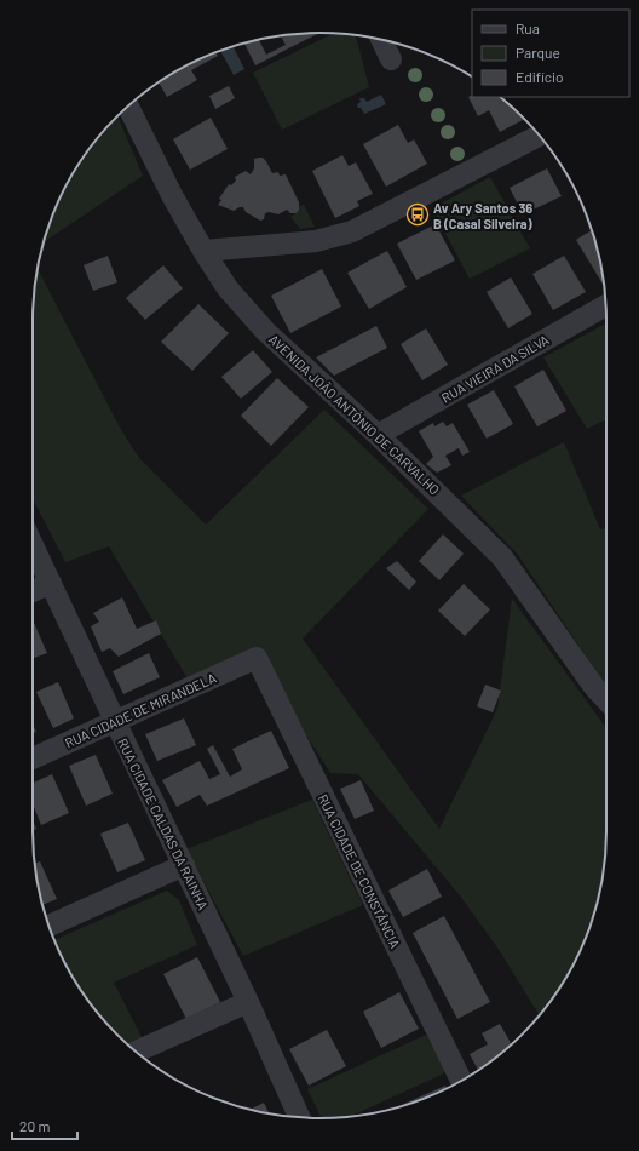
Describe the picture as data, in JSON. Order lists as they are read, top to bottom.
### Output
{
  "streets": {
    "street": [
      "RUA VIEIRA DA SILVA",
      "AVENIDA JOÃO ANTÓNIO DE CARVALHO",
      "RUA CIDADE DE MIRANDELA",
      "RUA CIDADE CALDAS DA RAINHA",
      "RUA CIDADE DE CONSTÂNCIA"
    ]
  },
  "crossings": [
    ["RUA VIEIRA DA SILVA", "AVENIDA JOÃO ANTÓNIO DE CARVALHO"],
    ["RUA CIDADE DE MIRANDELA", "RUA CIDADE CALDAS DA RAINHA"],
    ["RUA CIDADE DE MIRANDELA", "RUA CIDADE DE CONSTÂNCIA"]
  ],
  "places": {
    "bus stop": ["Av Ary Santos 36 B (Casal Silveira)"]
  },
  "legend": ["Rua", "Parque", "Edifício"],
  "scale_bar": "20 m"
}
